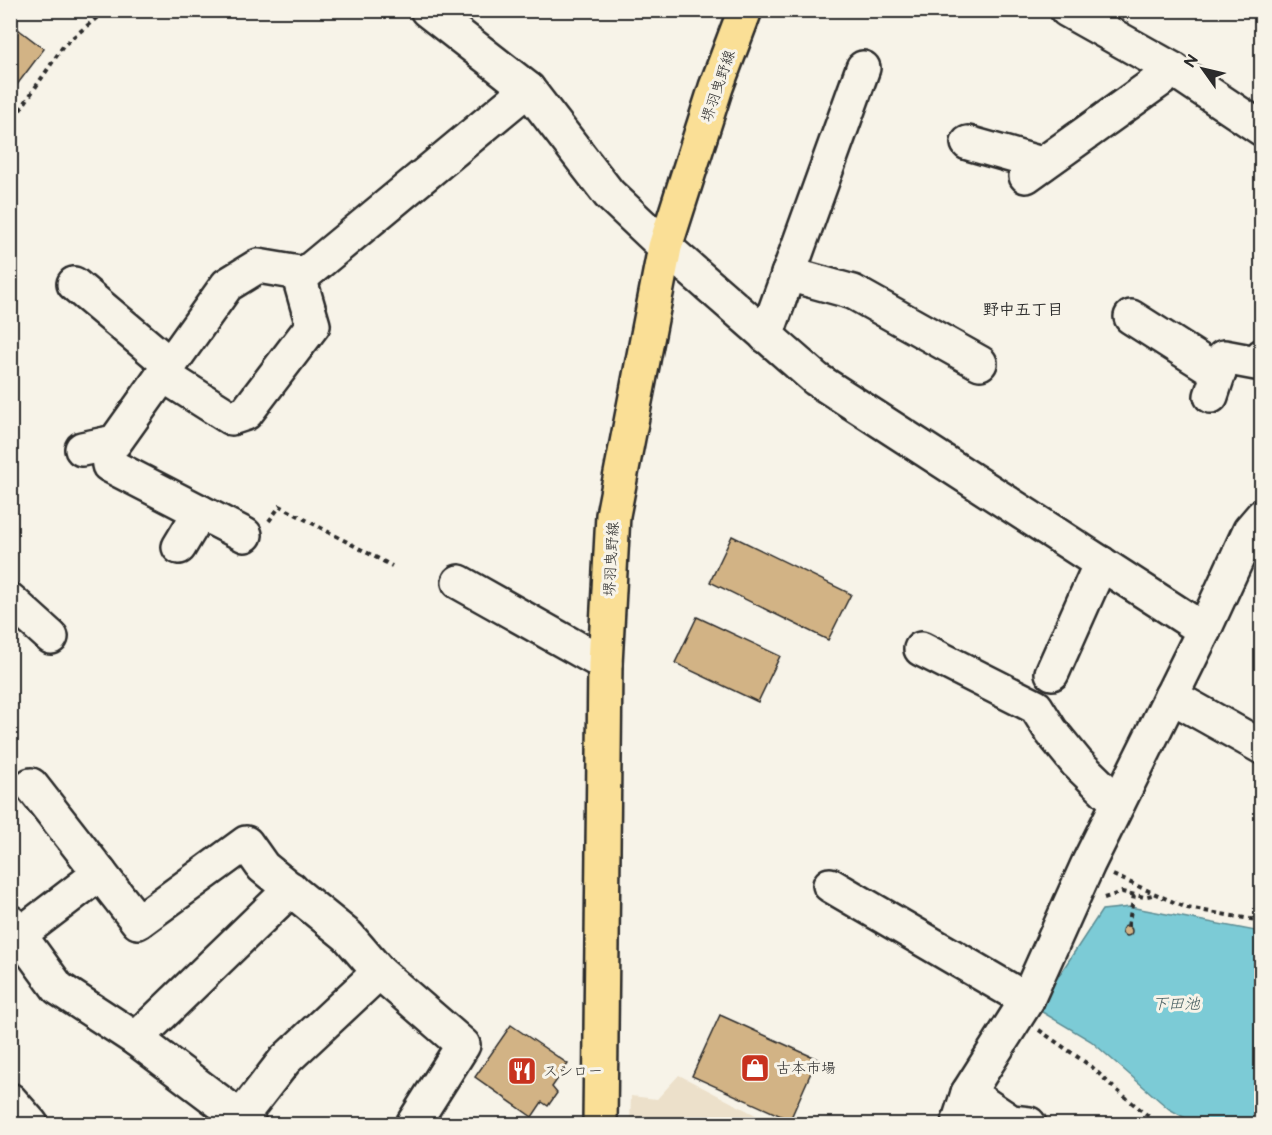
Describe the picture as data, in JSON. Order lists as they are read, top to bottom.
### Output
{
  "streets": {
    "main road": ["堺羽曳野線"]
  },
  "districts": ["野中五丁目"],
  "water": ["下田池"],
  "places": {
    "shop": ["古本市場"],
    "restaurant": ["スシロー"]
  },
  "north": "top left"
}
